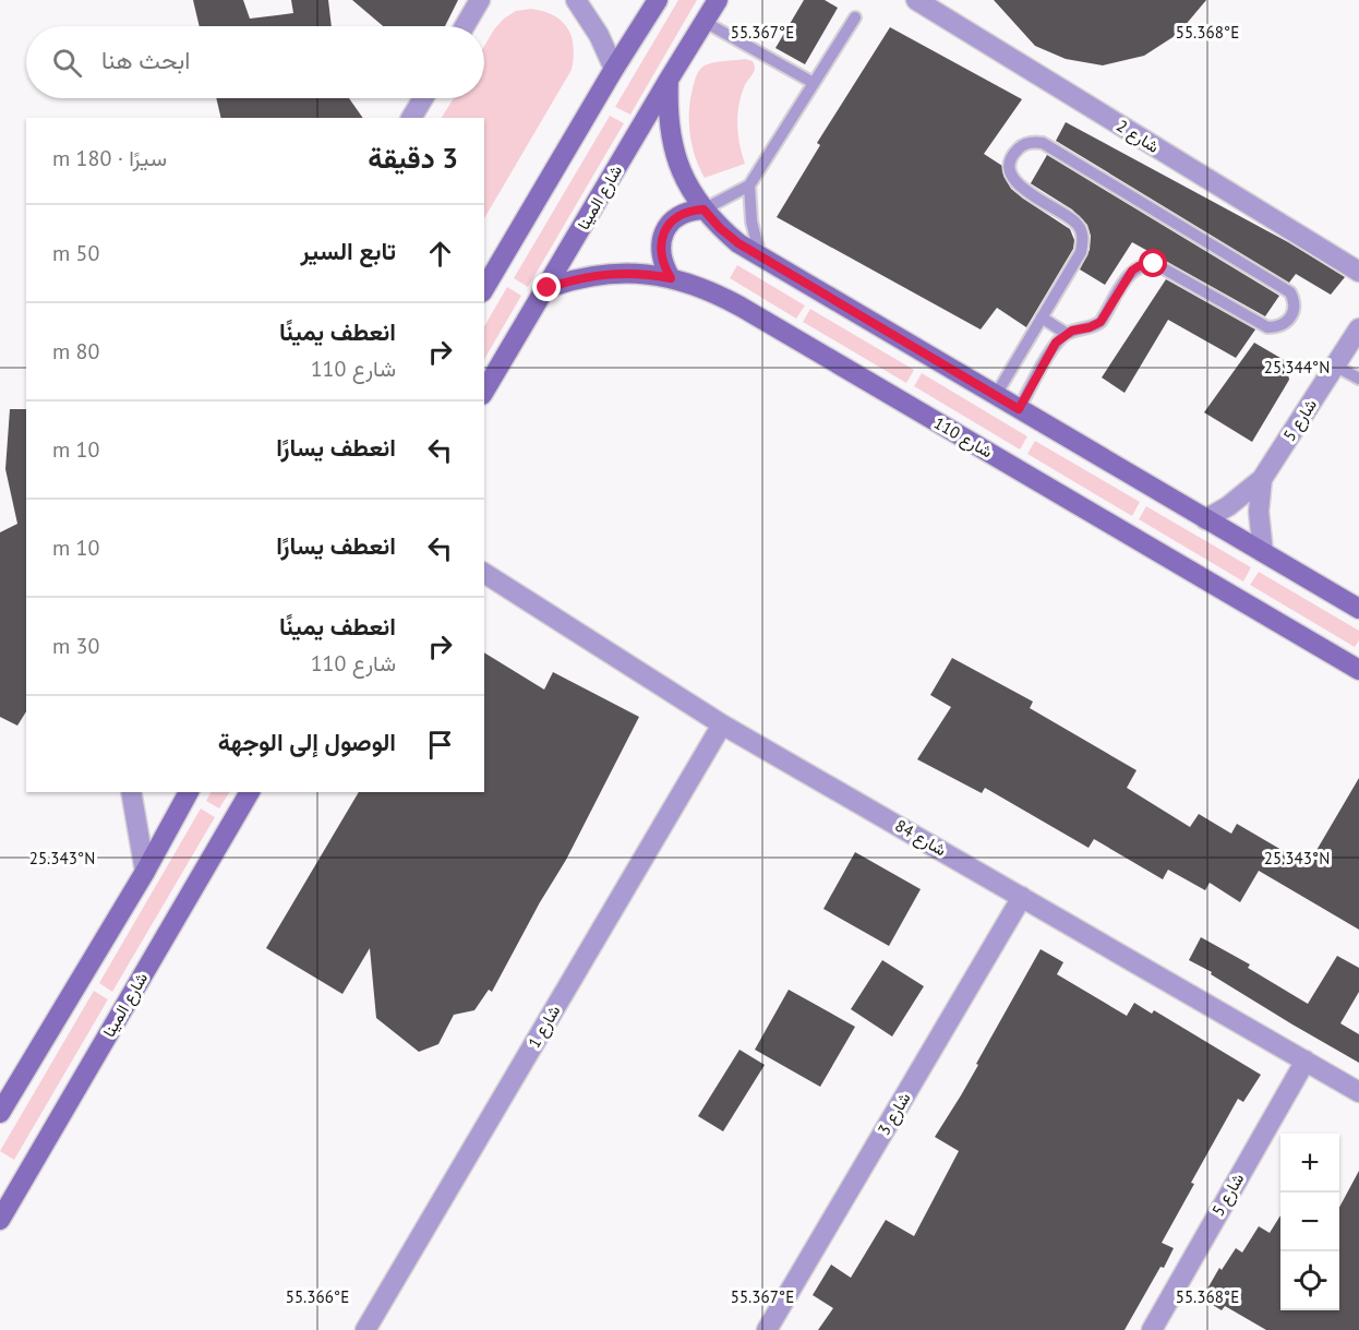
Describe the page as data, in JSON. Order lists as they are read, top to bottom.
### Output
{
  "streets": {
    "main road": ["شارع المينا", "شارع 110"],
    "street": [
      "شارع 2",
      "شارع 5",
      "شارع 84",
      "شارع 1",
      "شارع 3"
    ]
  },
  "crossings": [
    ["شارع المينا", "شارع 110"],
    ["شارع 5", "شارع 84"],
    ["شارع 84", "شارع 1"],
    ["شارع 84", "شارع 3"]
  ],
  "page": {
    "search": "ابحث هنا",
    "heading": ["3 دقيقة", "سيرًا · 180 m"],
    "list": [
      ["تابع السير", "50 m"],
      ["انعطف يمينًا", "شارع 110", "80 m"],
      ["انعطف يسارًا", "10 m"],
      ["انعطف يسارًا", "10 m"],
      ["انعطف يمينًا", "شارع 110", "30 m"],
      "الوصول إلى الوجهة"
    ],
    "map_buttons": ["+", "−"]
  },
  "coordinates": [
    "55.367°E",
    "55.368°E",
    "25.344°N",
    "25.343°N",
    "55.366°E"
  ]
}
